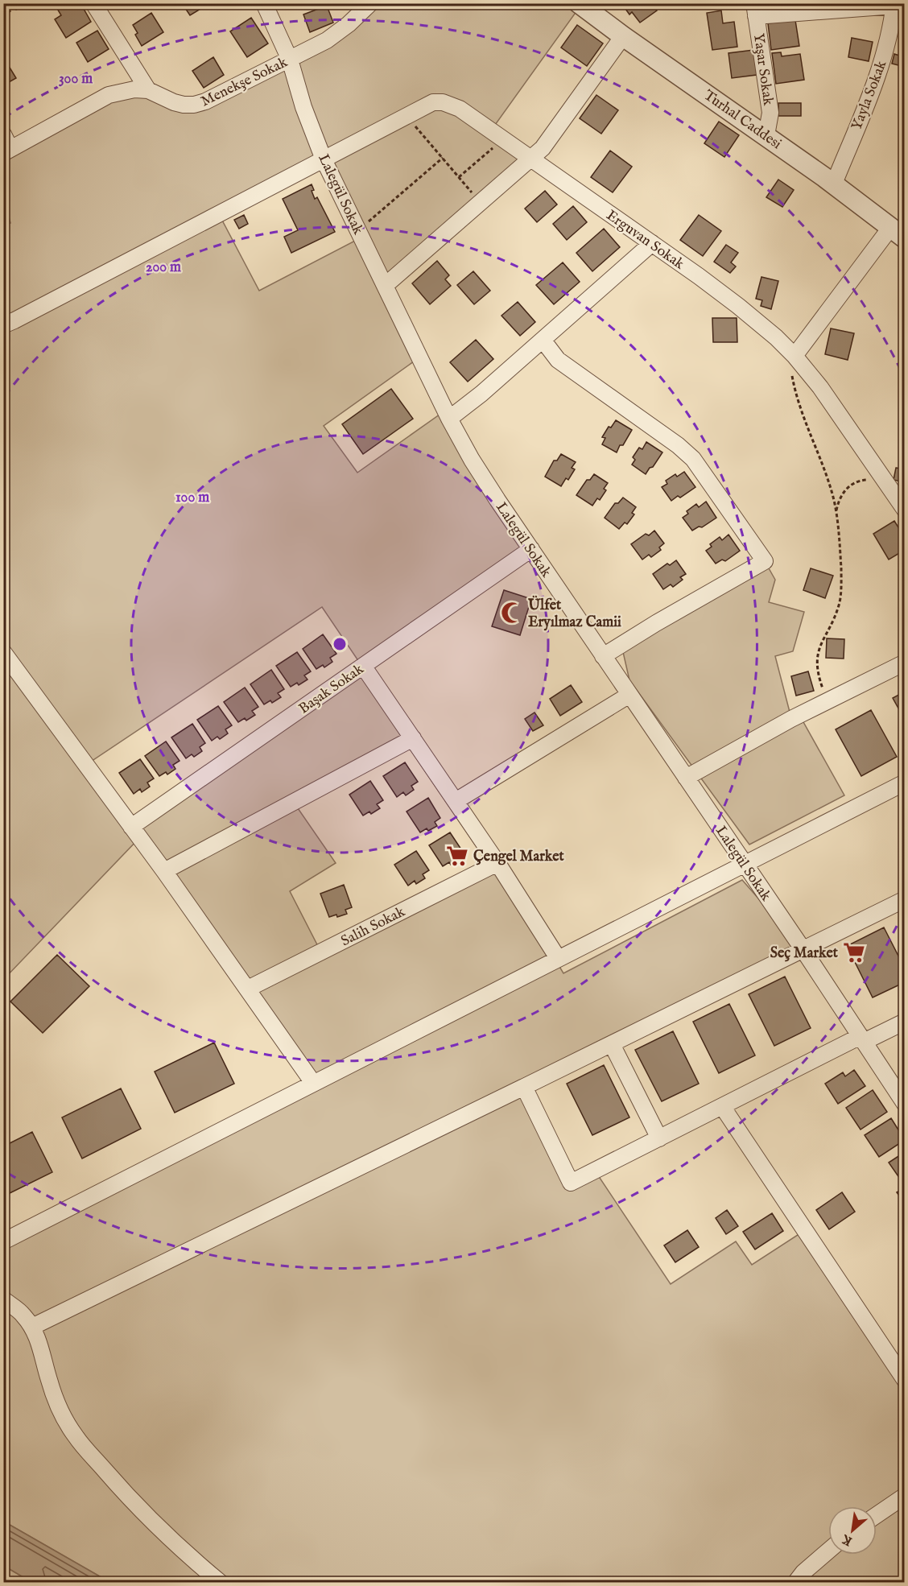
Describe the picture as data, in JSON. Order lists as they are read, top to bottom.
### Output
{
  "streets": {
    "street": [
      "Yaşar Sokak",
      "Menekşe Sokak",
      "Yayla Sokak",
      "Turhal Caddesi",
      "Lalegül Sokak",
      "Erguvan Sokak",
      "Başak Sokak",
      "Salih Sokak"
    ]
  },
  "crossings": [
    ["Yaşar Sokak", "Turhal Caddesi"],
    ["Menekşe Sokak", "Lalegül Sokak"],
    ["Yayla Sokak", "Turhal Caddesi"],
    ["Lalegül Sokak", "Erguvan Sokak"],
    ["Lalegül Sokak", "Başak Sokak"]
  ],
  "places": {
    "mosque": ["Ülfet Eryılmaz Camii"],
    "supermarket": ["Çengel Market", "Seç Market"]
  },
  "north": "bottom left",
  "rings": ["300 m", "200 m", "100 m"]
}
